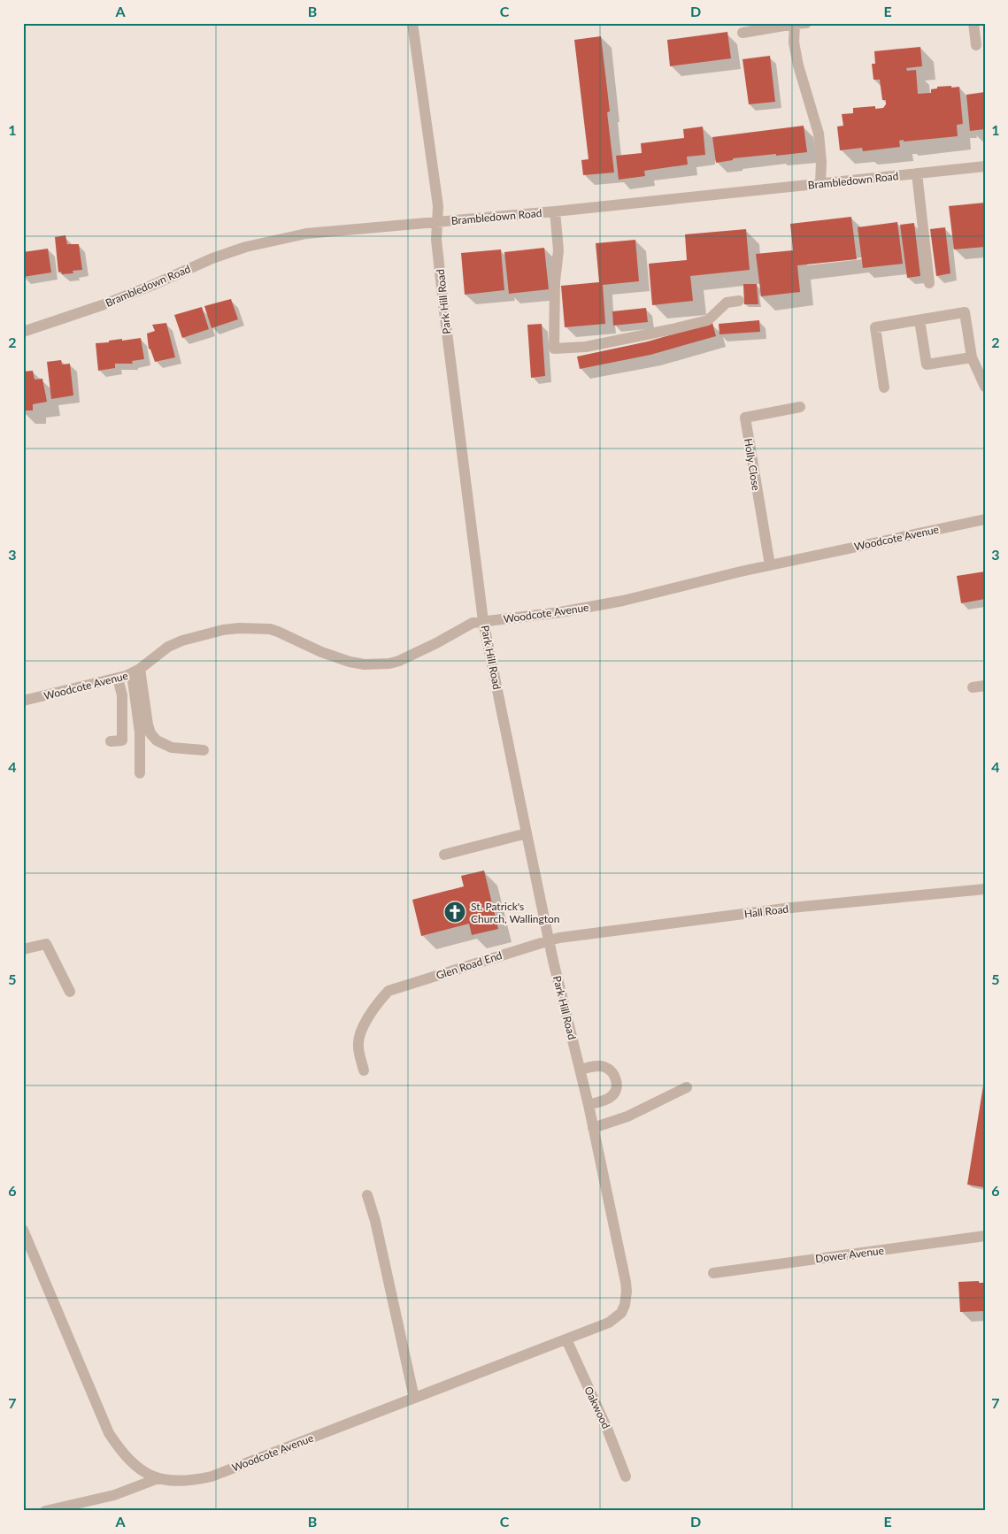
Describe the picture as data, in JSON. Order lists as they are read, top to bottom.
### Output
{
  "streets": {
    "street": [
      "Brambledown Road",
      "Park Hill Road",
      "Holly Close",
      "Woodcote Avenue",
      "Hall Road",
      "Glen Road End",
      "Dower Avenue",
      "Oakwood"
    ]
  },
  "crossings": [
    ["Brambledown Road", "Park Hill Road"],
    ["Park Hill Road", "Woodcote Avenue"],
    ["Park Hill Road", "Hall Road"],
    ["Park Hill Road", "Glen Road End"],
    ["Holly Close", "Woodcote Avenue"],
    ["Woodcote Avenue", "Oakwood"],
    ["Hall Road", "Glen Road End"]
  ],
  "places": {
    "church": ["St. Patrick's Church, Wallington"]
  },
  "grid": {
    "columns": [
      "A",
      "B",
      "C",
      "D",
      "E"
    ],
    "rows": [
      "1",
      "2",
      "3",
      "4",
      "5",
      "6",
      "7"
    ]
  }
}
